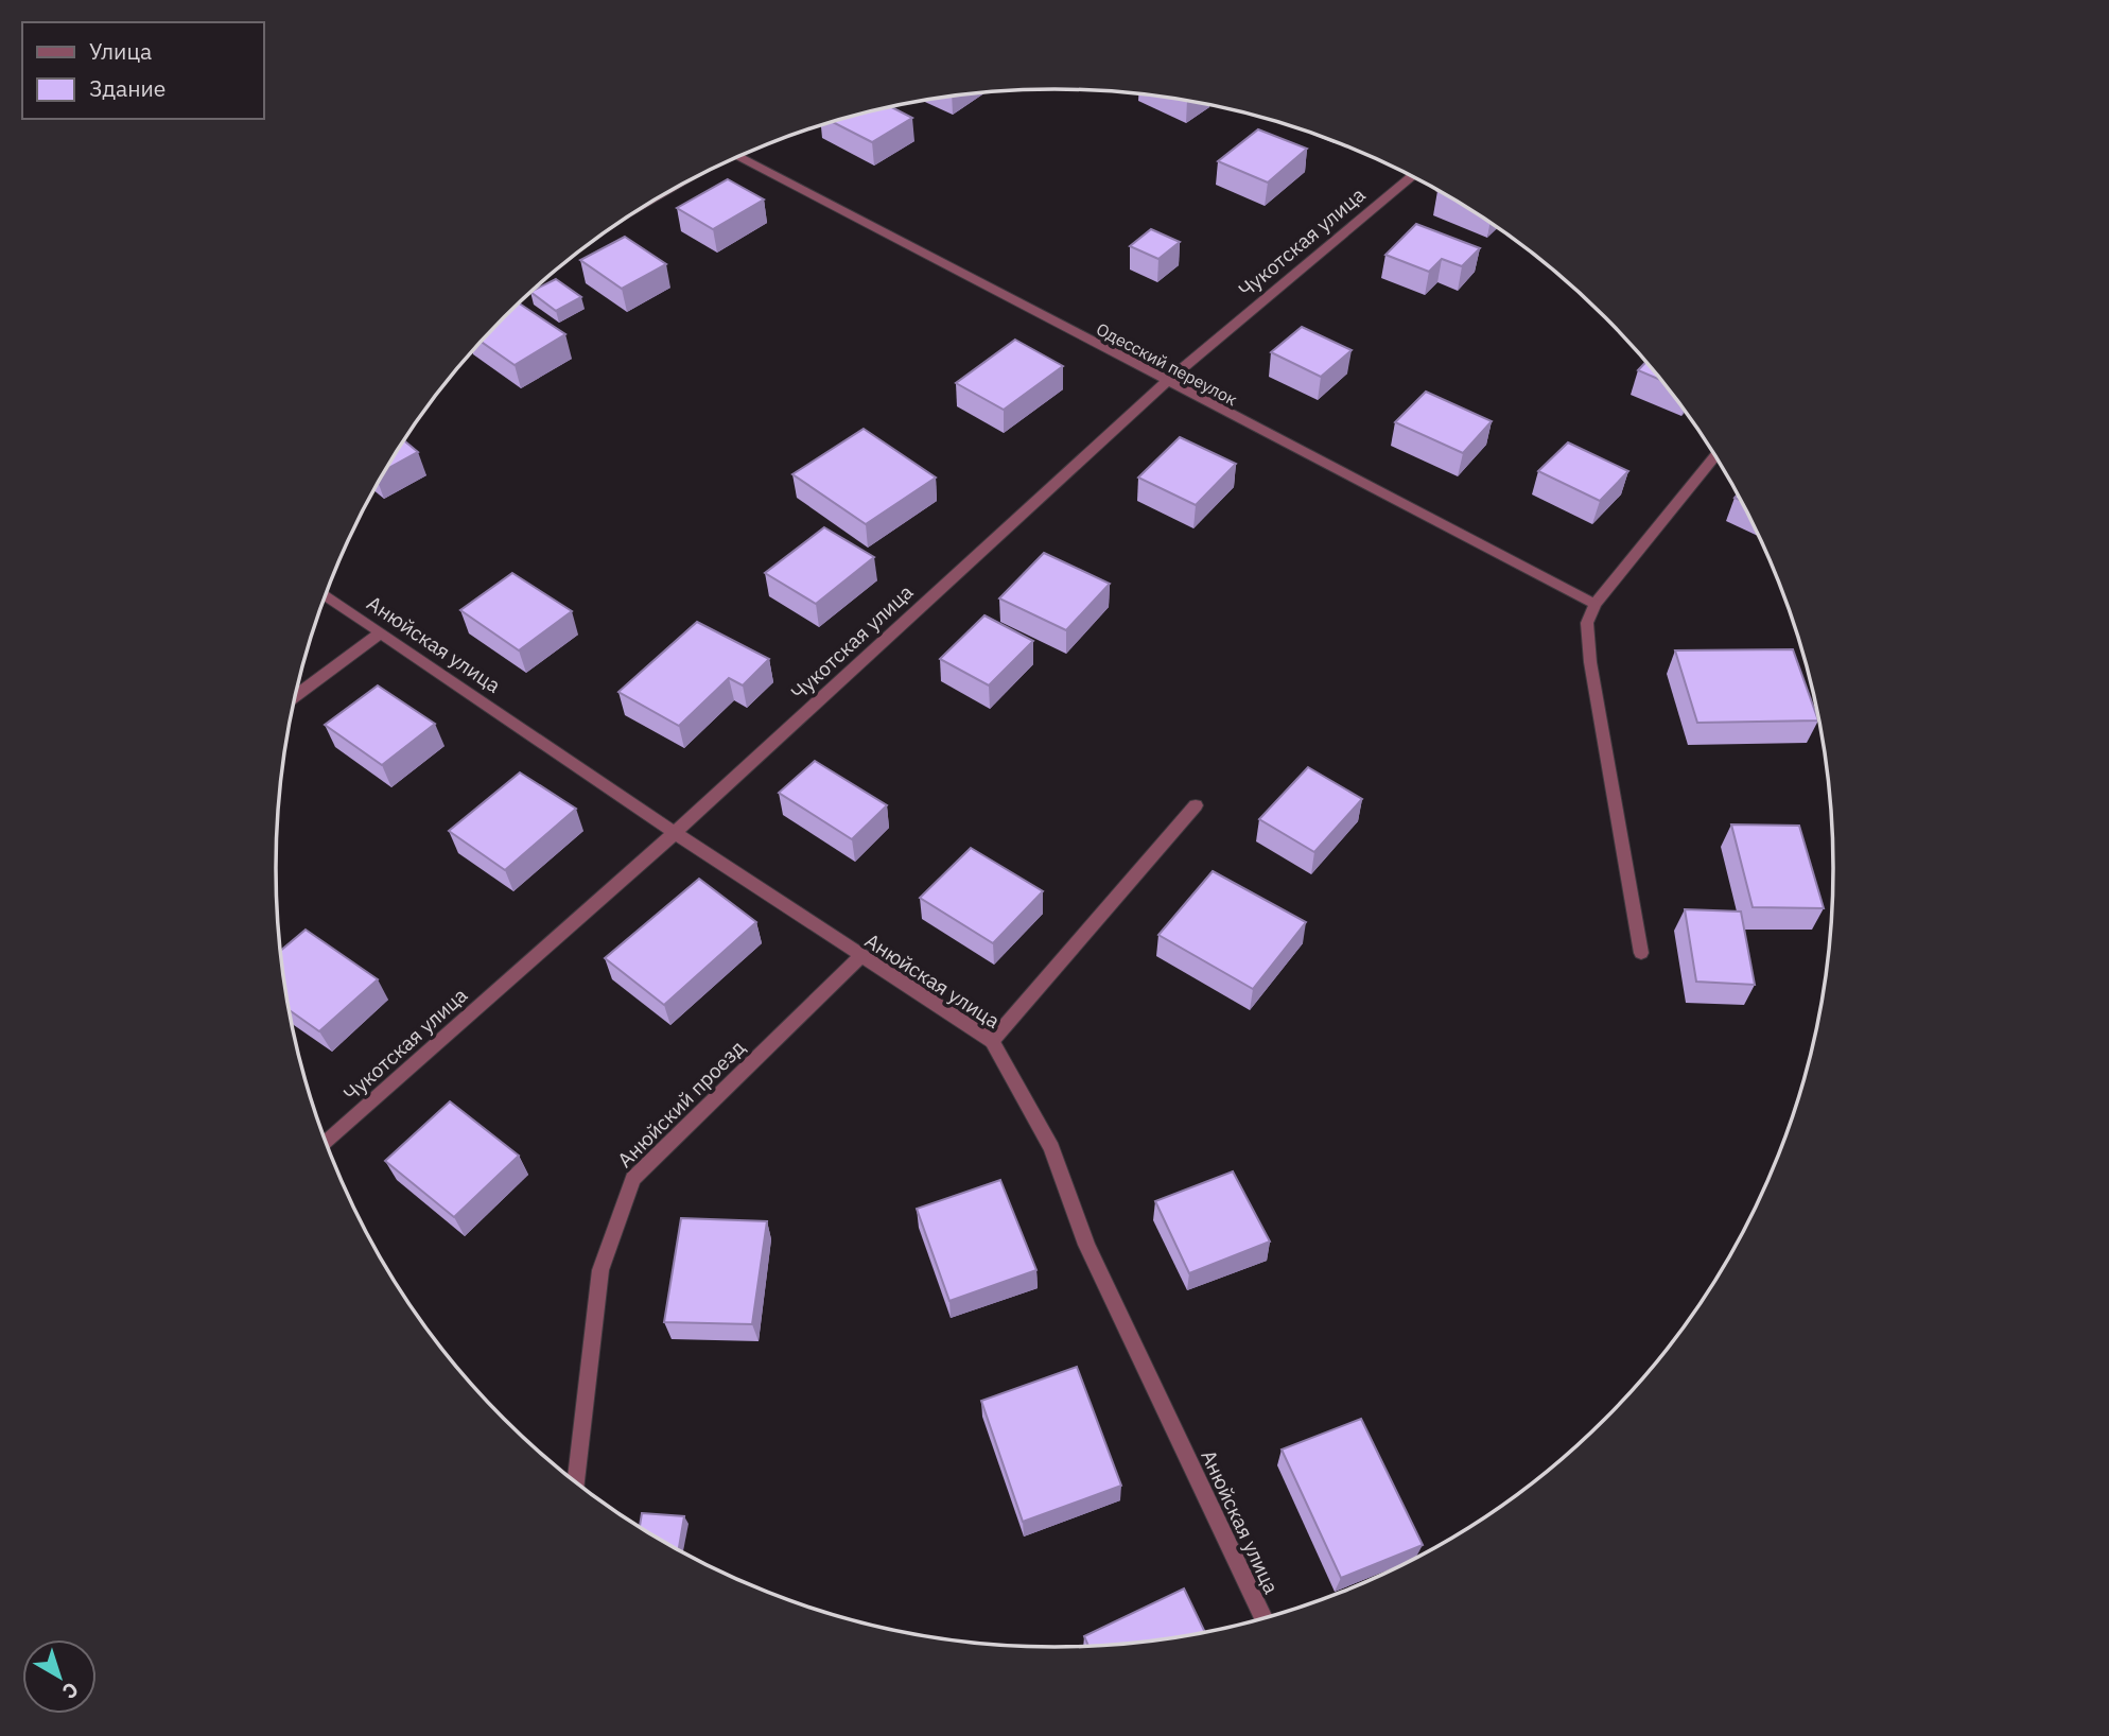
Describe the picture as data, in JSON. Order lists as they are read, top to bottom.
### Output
{
  "streets": {
    "street": [
      "Чукотская улица",
      "Одесский переулок",
      "Анюйская улица",
      "Анюйский проезд"
    ]
  },
  "crossings": [
    ["Чукотская улица", "Одесский переулок"],
    ["Чукотская улица", "Анюйская улица"],
    ["Анюйская улица", "Анюйский проезд"]
  ],
  "legend": ["Улица", "Здание"],
  "north": "bottom right"
}
